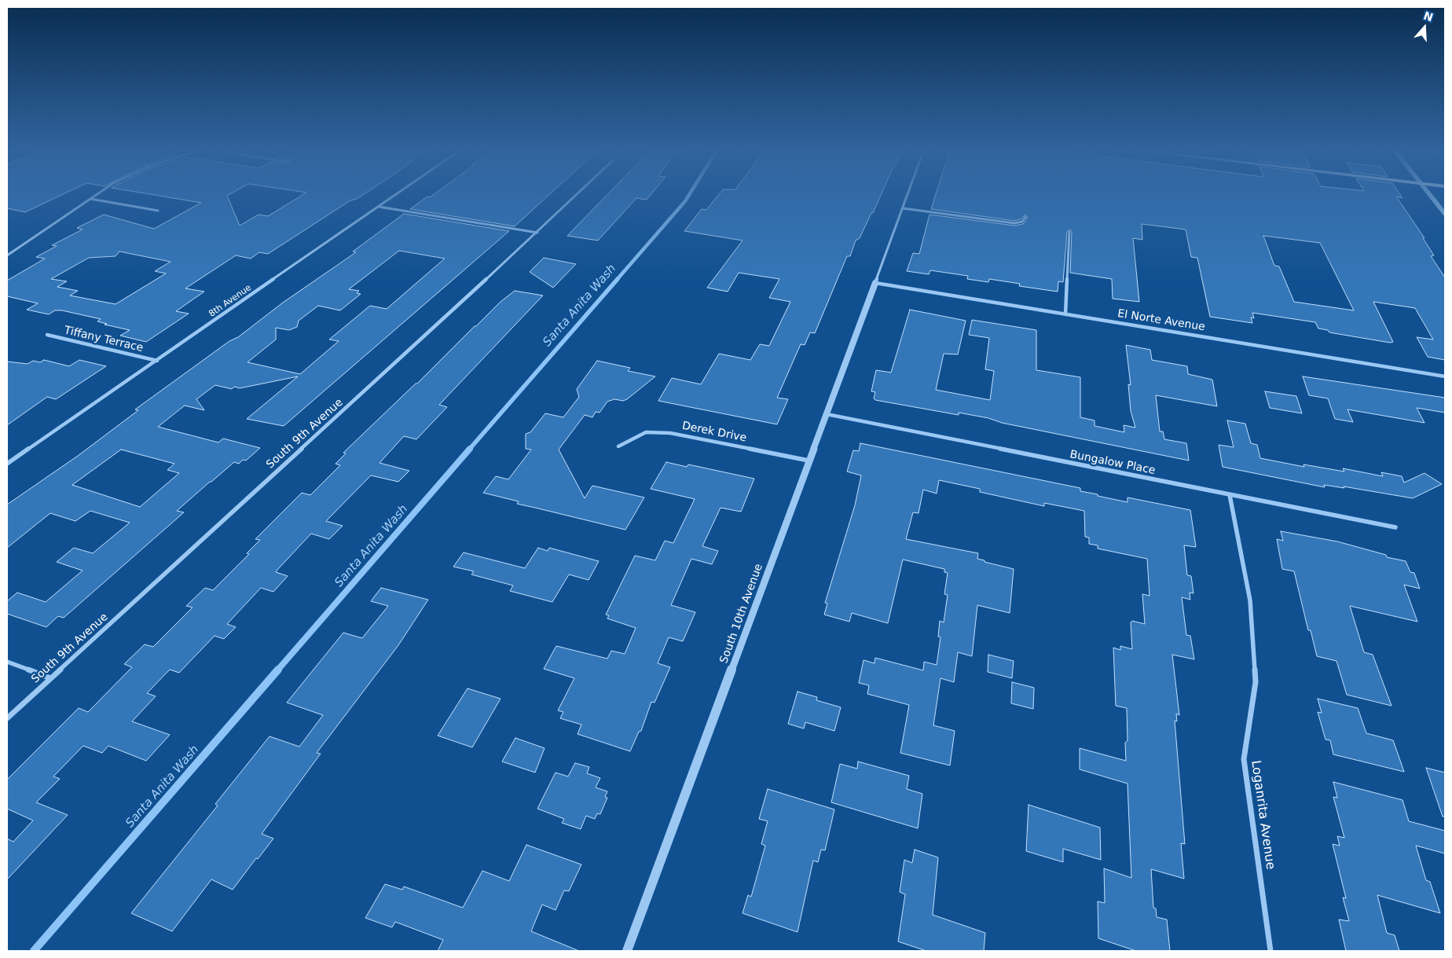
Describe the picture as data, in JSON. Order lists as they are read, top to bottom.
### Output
{
  "streets": {
    "street": [
      "8th Avenue",
      "El Norte Avenue",
      "Tiffany Terrace",
      "Derek Drive",
      "South 9th Avenue",
      "Bungalow Place",
      "South 10th Avenue",
      "Loganrita Avenue"
    ]
  },
  "crossings": [
    ["8th Avenue", "Tiffany Terrace"],
    ["El Norte Avenue", "South 10th Avenue"],
    ["Derek Drive", "South 10th Avenue"],
    ["Bungalow Place", "South 10th Avenue"],
    ["Bungalow Place", "Loganrita Avenue"]
  ],
  "water": ["Santa Anita Wash"],
  "north": "top"
}
